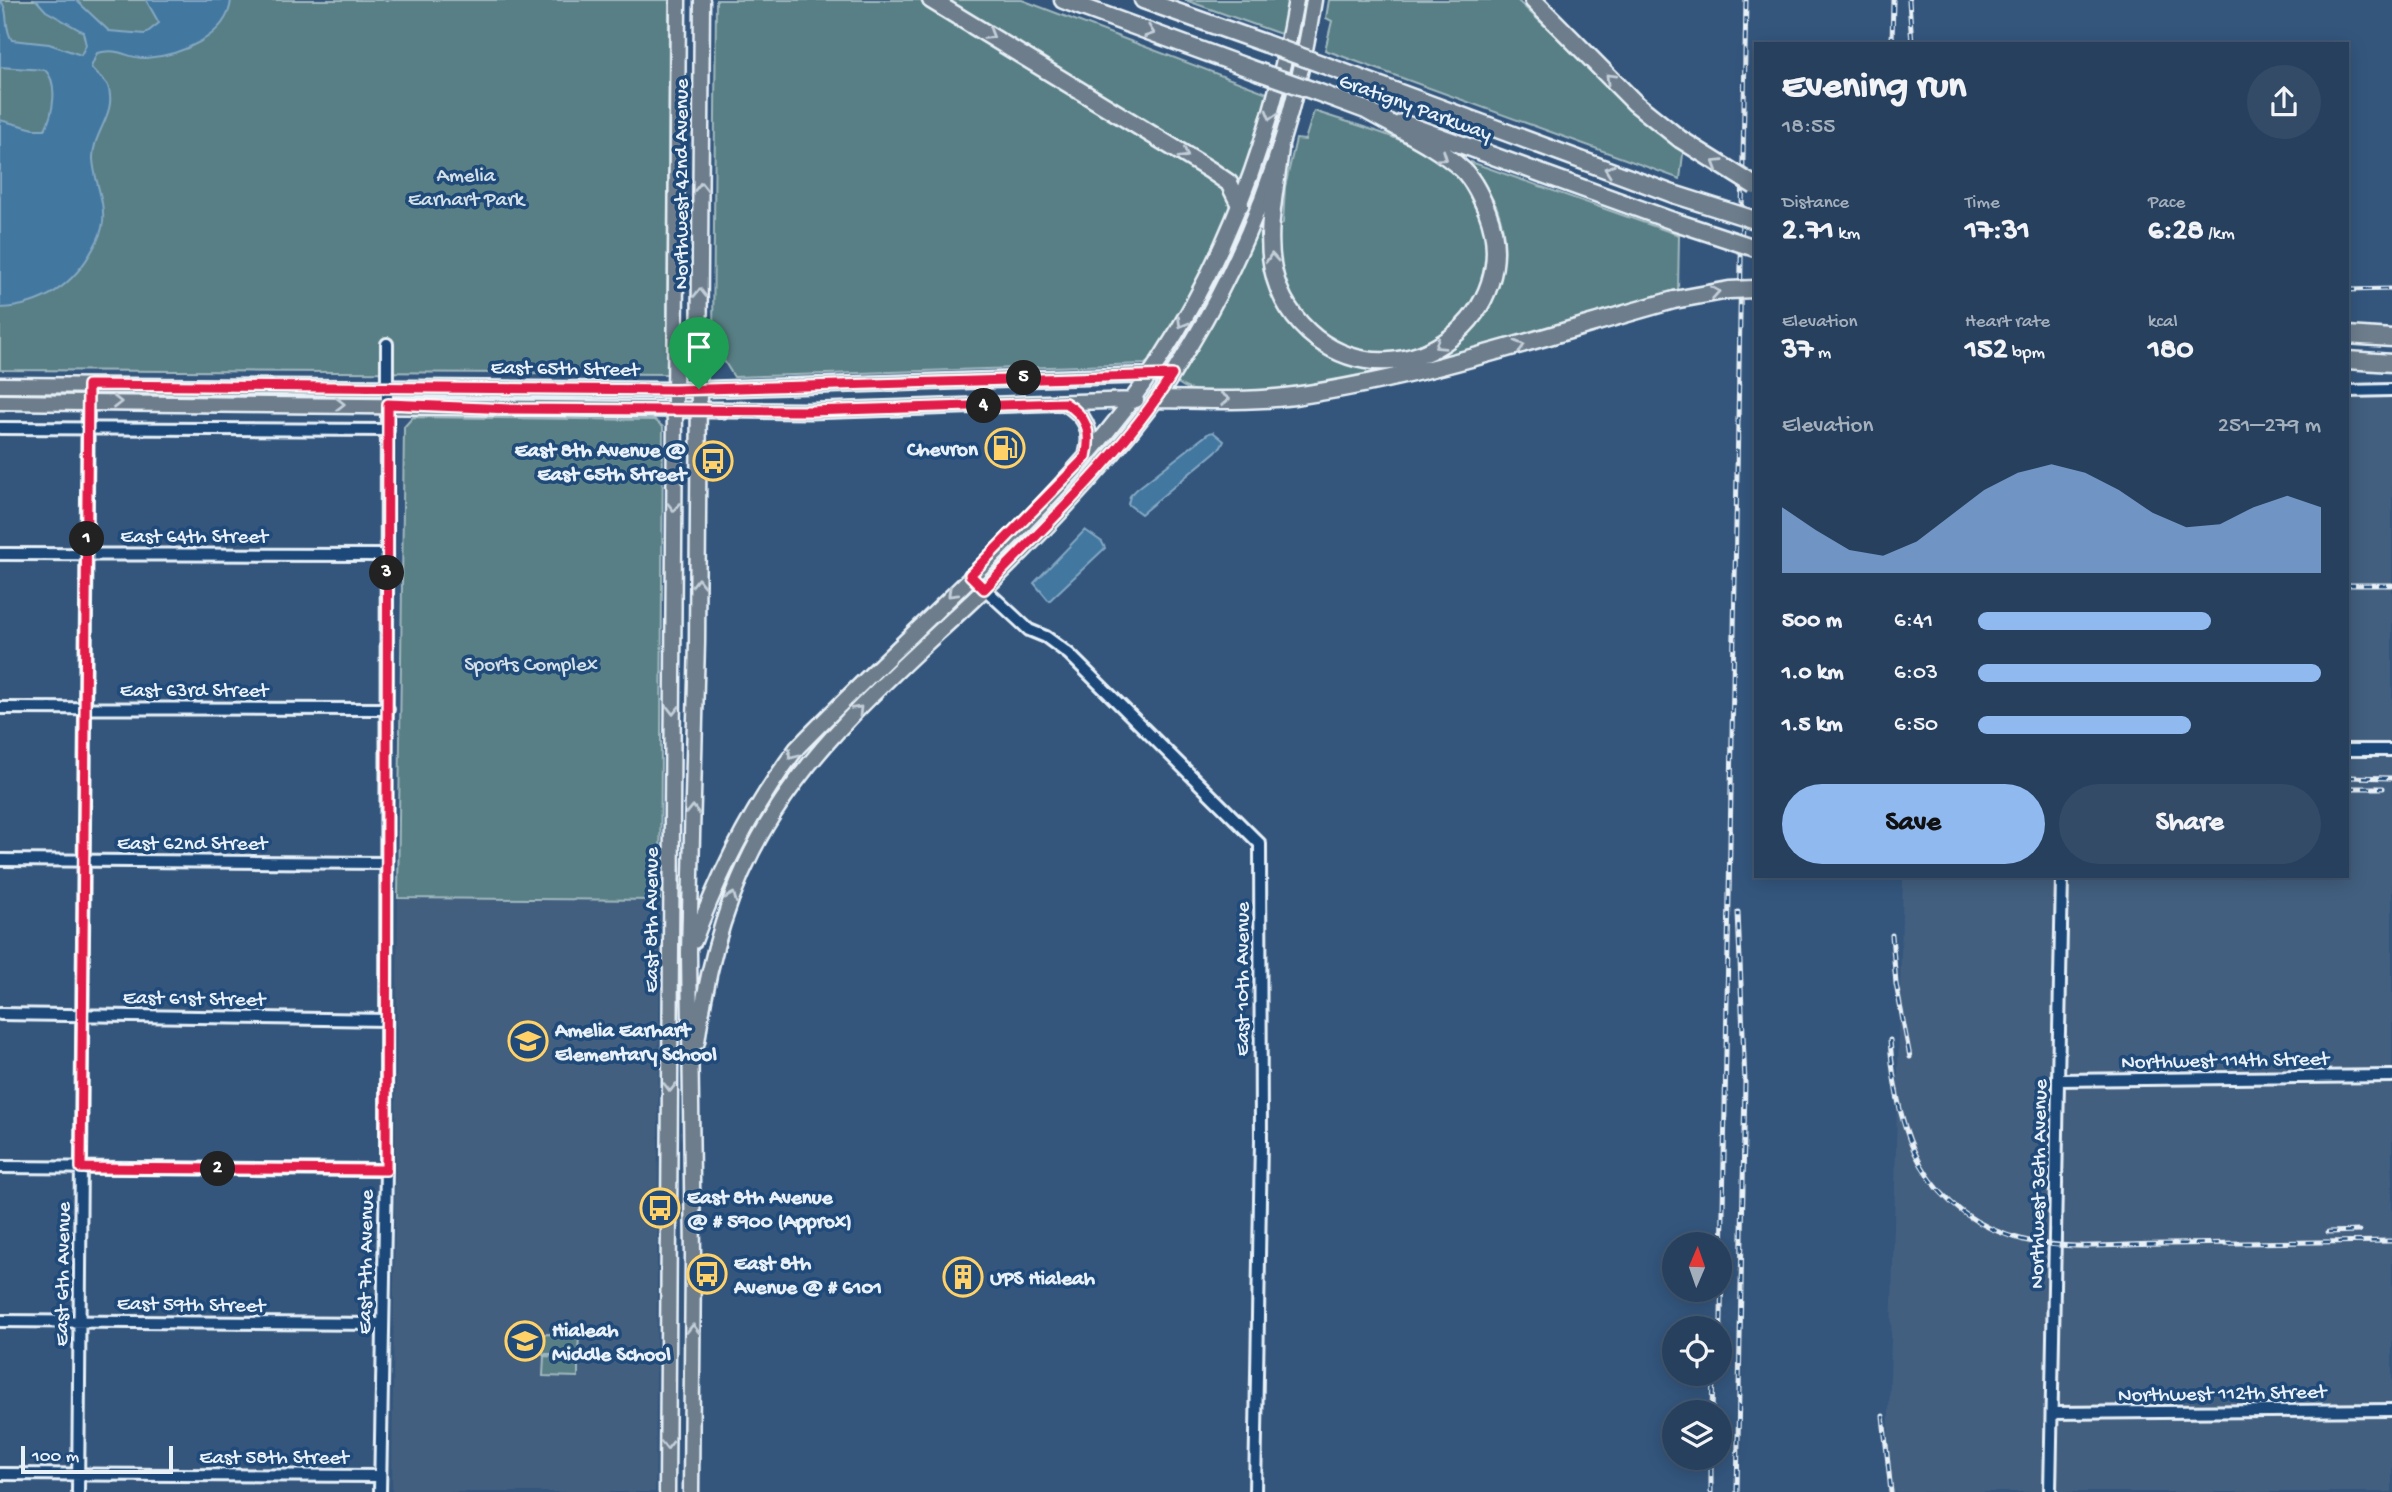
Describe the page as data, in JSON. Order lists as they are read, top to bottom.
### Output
{
  "streets": {
    "highway": ["Gratigny Parkway"],
    "main road": ["Northwest 42nd Avenue", "East 65th Street", "East 8th Avenue"],
    "street": [
      "East 64th Street",
      "East 63rd Street",
      "East 62nd Street",
      "East 10th Avenue",
      "East 61st Street",
      "Northwest 114th Street",
      "Northwest 36th Avenue",
      "East 7th Avenue",
      "East 6th Avenue",
      "East 59th Street",
      "Northwest 112th Street",
      "East 58th Street"
    ]
  },
  "crossings": [
    ["Northwest 42nd Avenue", "East 65th Street"],
    ["Northwest 42nd Avenue", "East 8th Avenue"],
    ["East 65th Street", "East 8th Avenue"],
    ["East 65th Street", "East 7th Avenue"],
    ["East 65th Street", "East 6th Avenue"],
    ["East 64th Street", "East 7th Avenue"],
    ["East 64th Street", "East 6th Avenue"],
    ["East 63rd Street", "East 7th Avenue"],
    ["East 63rd Street", "East 6th Avenue"],
    ["East 62nd Street", "East 7th Avenue"],
    ["East 62nd Street", "East 6th Avenue"],
    ["East 61st Street", "East 7th Avenue"],
    ["East 61st Street", "East 6th Avenue"],
    ["Northwest 114th Street", "Northwest 36th Avenue"],
    ["Northwest 36th Avenue", "Northwest 112th Street"],
    ["East 7th Avenue", "East 59th Street"],
    ["East 7th Avenue", "East 58th Street"],
    ["East 6th Avenue", "East 59th Street"],
    ["East 6th Avenue", "East 58th Street"]
  ],
  "parks": ["Amelia Earhart Park", "Sports Complex"],
  "places": {
    "fuel station": ["Chevron"],
    "bus stop": ["East 8th Avenue @ East 65th Street", "East 8th Avenue @ # 5900 (Approx)", "East 8th Avenue @ # 6101"],
    "school or university": ["Amelia Earhart Elementary School", "Hialeah Middle School"],
    "building": ["UPS Hialeah"]
  },
  "scale_bar": "100 m",
  "north": "top",
  "page": {
    "heading": ["Evening run", "18:55"],
    "stats": [
      ["Distance", "2.71 km"],
      ["Time", "17:31"],
      ["Pace", "6:28 /km"],
      ["Elevation", "37 m"],
      ["Heart rate", "152 bpm"],
      ["kcal", "180"]
    ],
    "pins": [
      "5",
      "4",
      "1",
      "3",
      "2"
    ],
    "chart": ["Elevation", "251–279 m"],
    "list": [
      {
        "name": "500 m",
        "note": "6:41"
      },
      {
        "name": "1.0 km",
        "note": "6:03"
      },
      {
        "name": "1.5 km",
        "note": "6:50"
      }
    ],
    "buttons": ["Save", "Share"],
    "scale": "100 m"
  }
}
